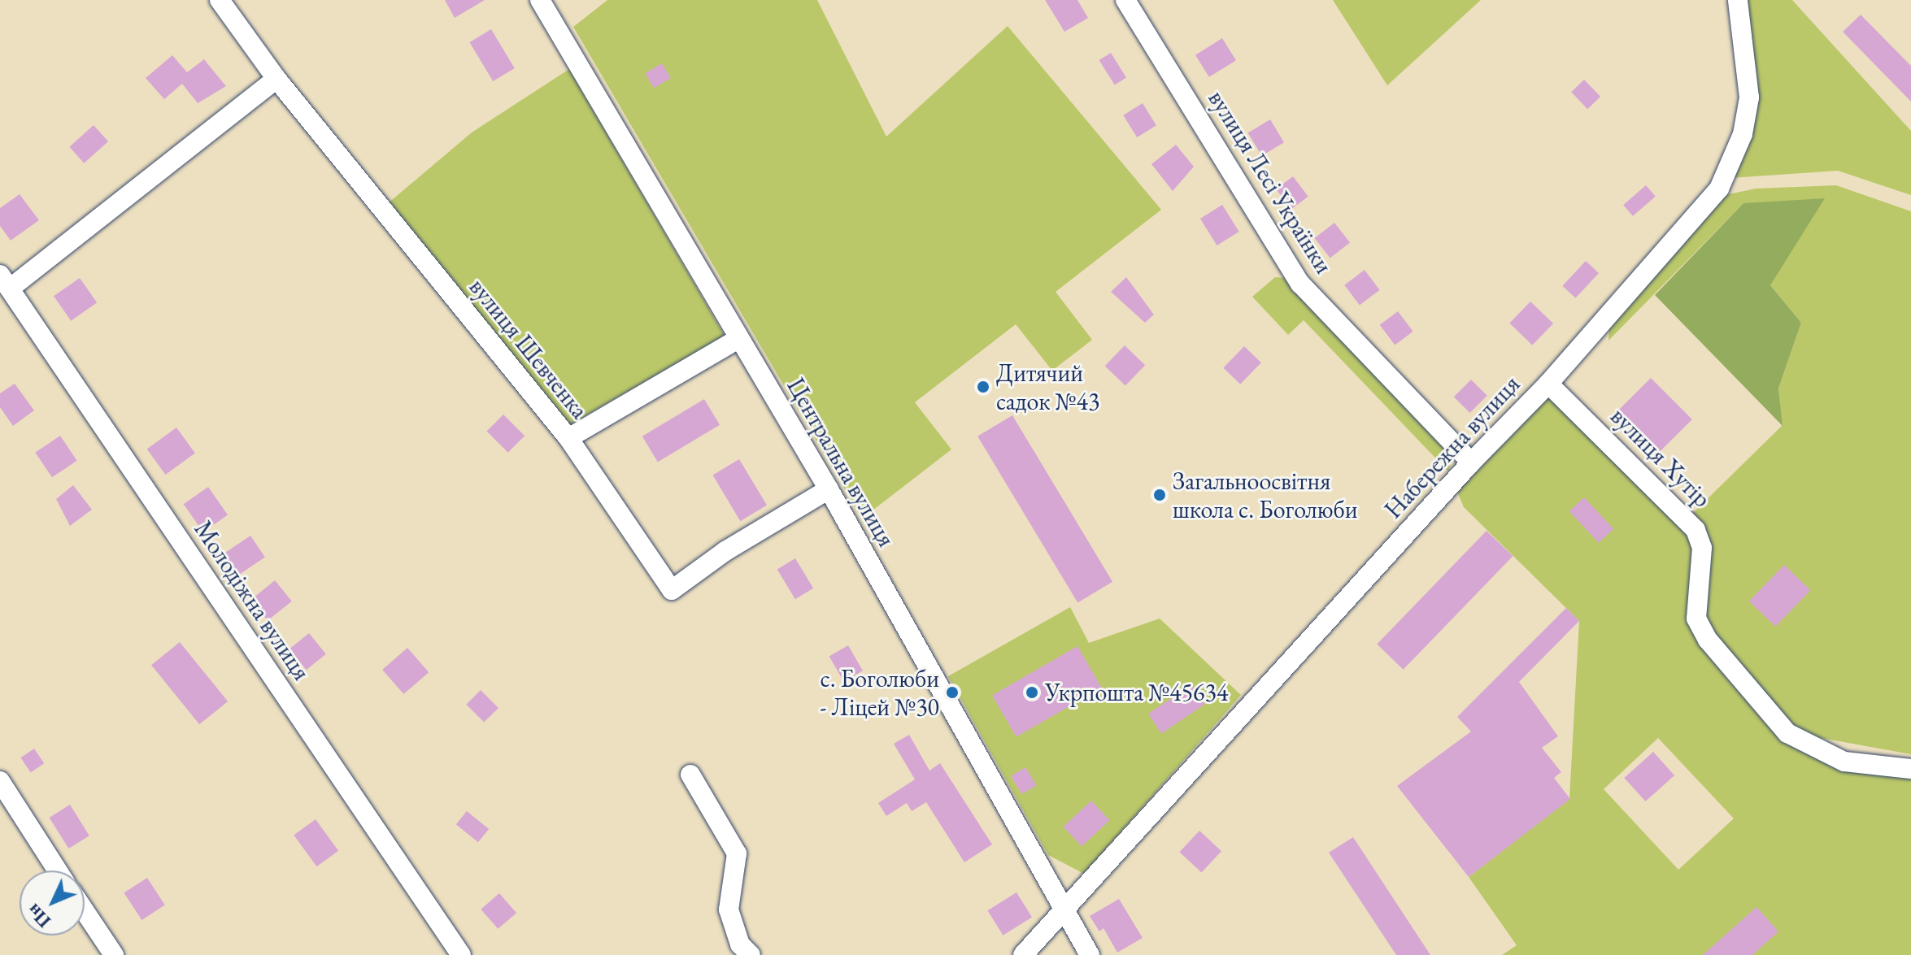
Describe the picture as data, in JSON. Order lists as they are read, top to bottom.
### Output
{
  "streets": {
    "street": [
      "вулиця Лесі Українки",
      "вулиця Шевченка",
      "Набережна вулиця",
      "вулиця Хутір",
      "Центральна вулиця",
      "Молодіжна вулиця"
    ]
  },
  "crossings": [
    ["вулиця Лесі Українки", "Набережна вулиця"],
    ["вулиця Шевченка", "Центральна вулиця"],
    ["Набережна вулиця", "вулиця Хутір"],
    ["Набережна вулиця", "Центральна вулиця"]
  ],
  "places": [
    "Дитячий садок №43",
    "Загальноосвітня школа с. Боголюби",
    "с. Боголюби - Ліцей №30",
    "Укрпошта №45634"
  ],
  "north": "bottom left"
}
